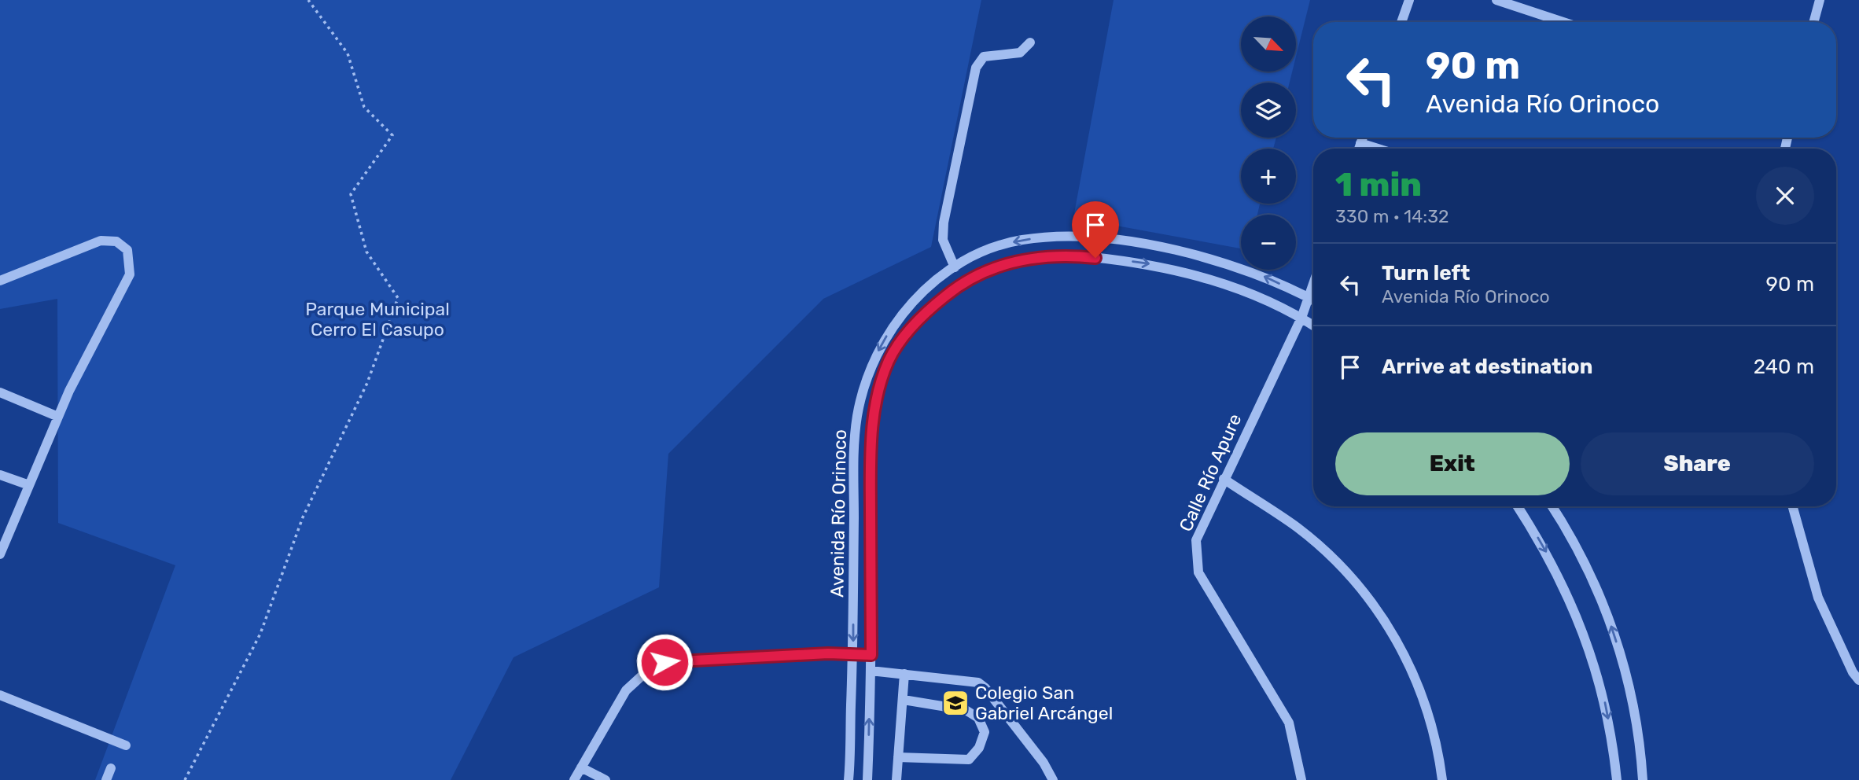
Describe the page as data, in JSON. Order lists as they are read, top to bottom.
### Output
{
  "streets": {
    "street": ["Calle Río Apure", "Avenida Río Orinoco"]
  },
  "crossings": [
    ["Calle Río Apure", "Avenida Río Orinoco"]
  ],
  "parks": ["Parque Municipal Cerro El Casupo"],
  "places": {
    "school or university": ["Colegio San Gabriel Arcángel"]
  },
  "north": "bottom right",
  "page": {
    "map_buttons": ["+", "−"],
    "turn": ["90 m", "Avenida Río Orinoco"],
    "heading": ["1 min", "330 m · 14:32"],
    "list": [
      {
        "name": "Turn left",
        "note": "Avenida Río Orinoco",
        "value": "90 m"
      },
      {
        "name": "Arrive at destination",
        "value": "240 m"
      }
    ],
    "buttons": ["Exit", "Share"]
  }
}
